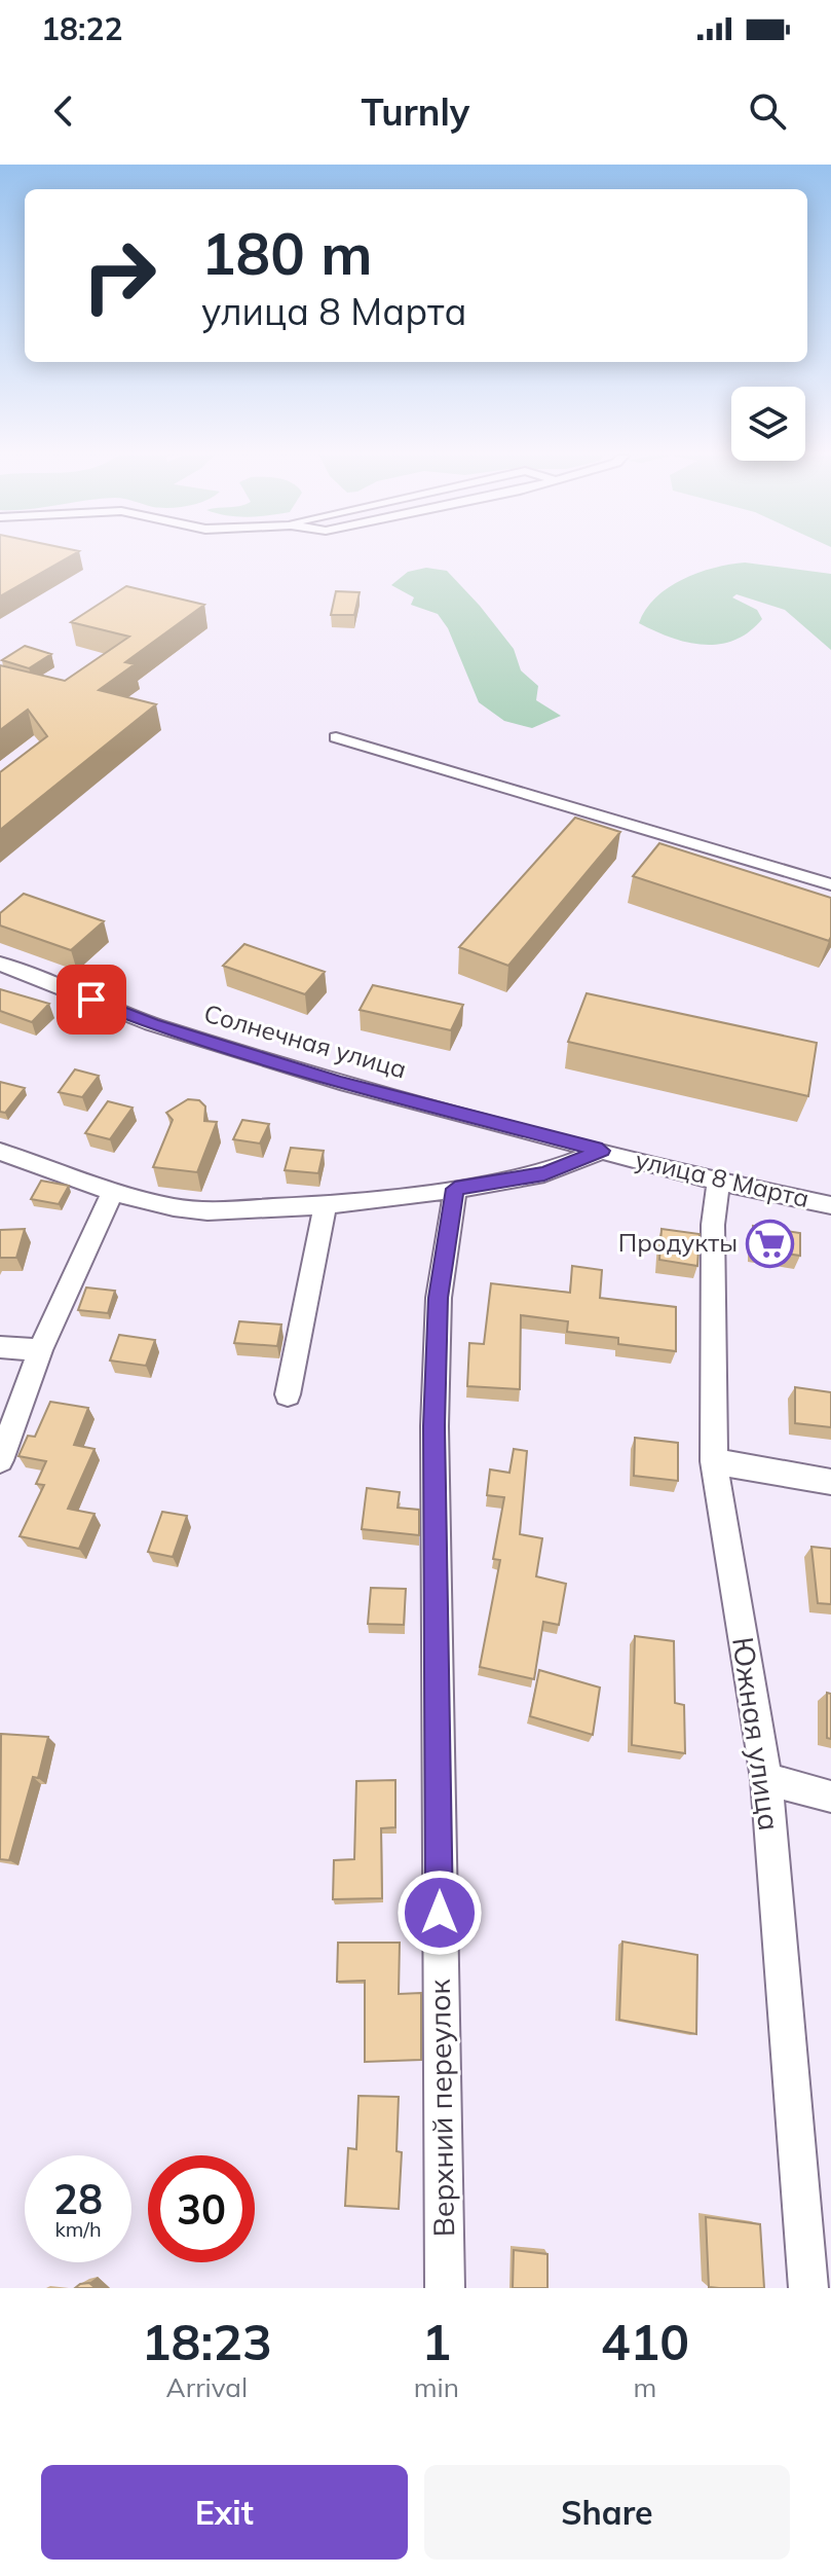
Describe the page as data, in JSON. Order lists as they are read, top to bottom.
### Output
{
  "streets": {
    "street": [
      "Солнечная улица",
      "улица 8 Марта",
      "Южная улица",
      "Верхний переулок"
    ]
  },
  "crossings": [
    ["Солнечная улица", "улица 8 Марта"],
    ["улица 8 Марта", "Южная улица"],
    ["улица 8 Марта", "Верхний переулок"]
  ],
  "places": {
    "supermarket": ["Продукты"]
  },
  "page": {
    "status": "18:22",
    "header": "Turnly",
    "turn": ["180 m", "улица 8 Марта"],
    "speed": "28 km/h",
    "limit": "30",
    "eta": [
      "18:23",
      "Arrival",
      "1",
      "min",
      "410",
      "m"
    ],
    "buttons": ["Exit", "Share"]
  }
}
